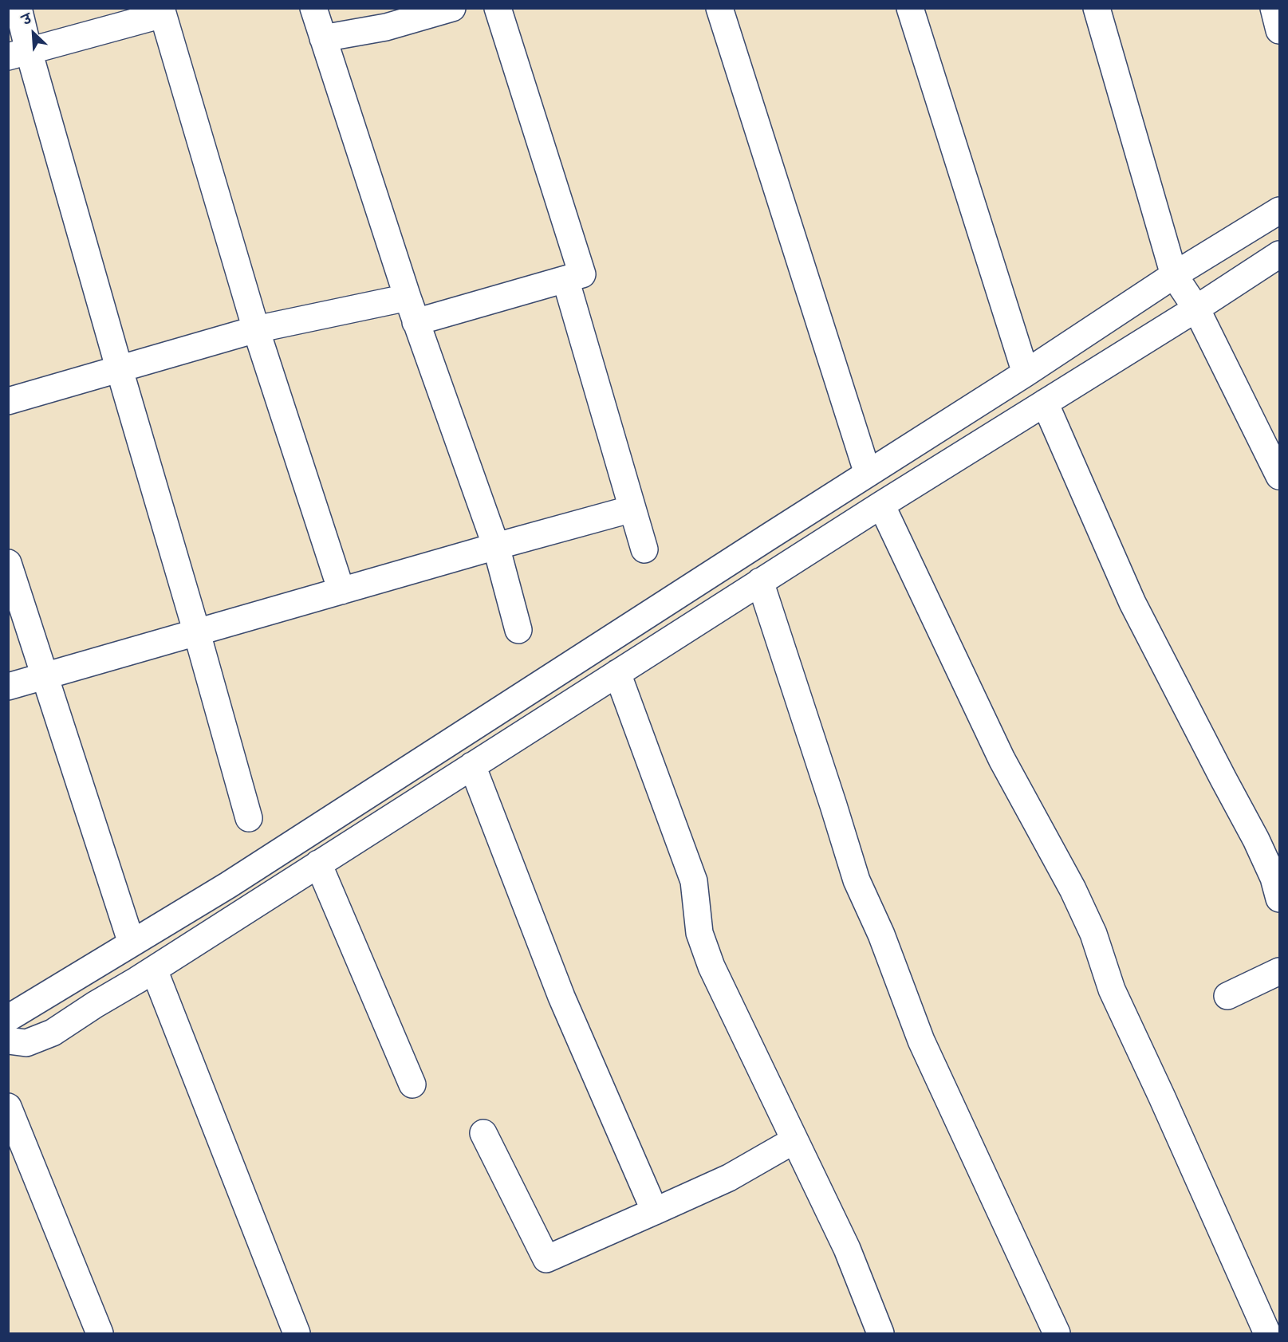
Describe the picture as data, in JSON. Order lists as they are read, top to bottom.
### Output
{
  "north": "top left"
}
